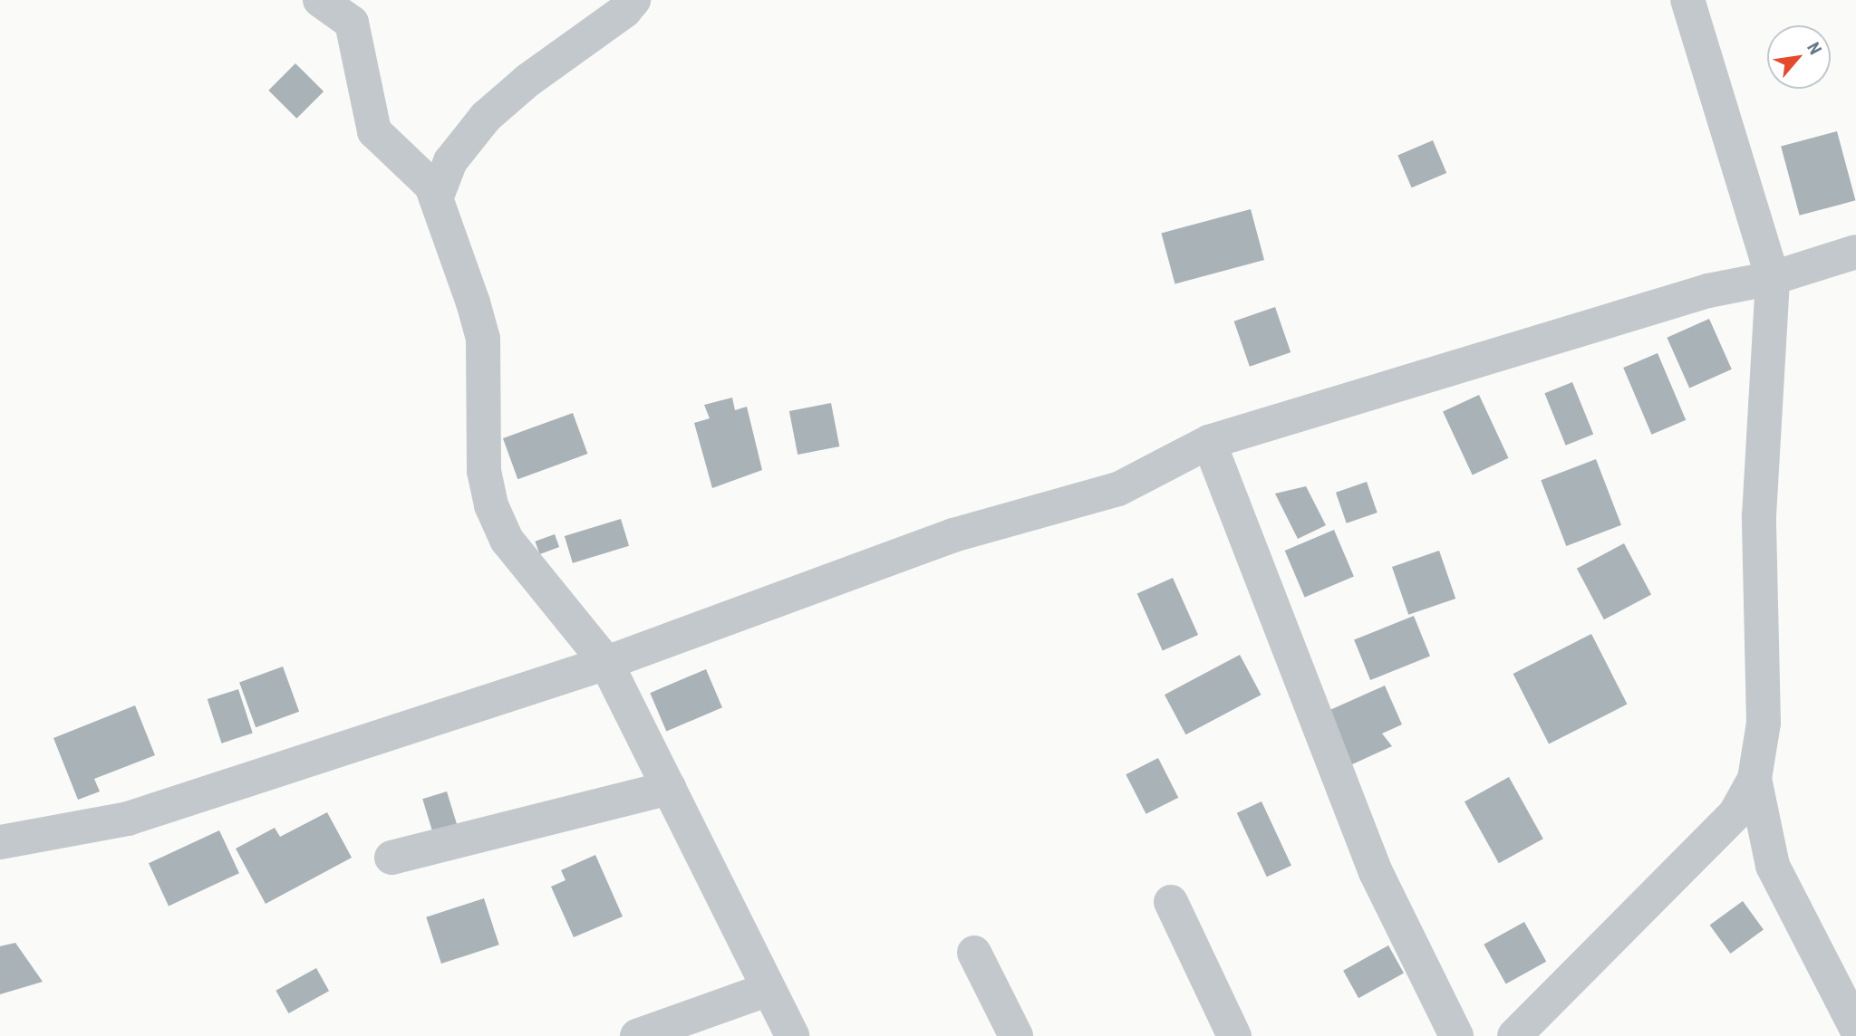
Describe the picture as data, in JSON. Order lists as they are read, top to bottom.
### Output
{
  "north": "top right"
}
